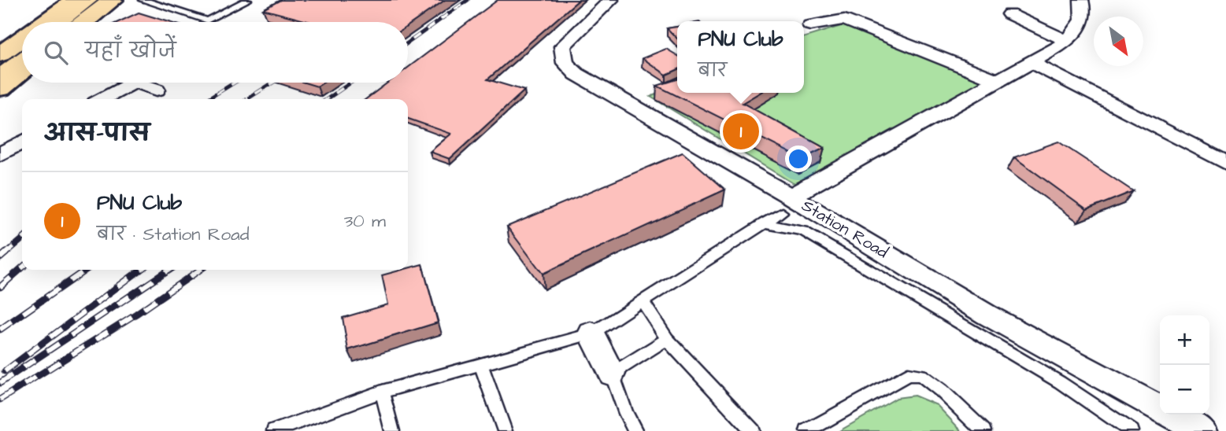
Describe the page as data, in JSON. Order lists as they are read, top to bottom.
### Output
{
  "streets": {
    "street": ["Station Road"]
  },
  "north": "bottom right",
  "page": {
    "popup": ["PNU Club", "बार"],
    "search": "यहाँ खोजें",
    "heading": "आस-पास",
    "pins": "1",
    "list": [
      {
        "mark": "1",
        "name": "PNU Club",
        "note": "बार · Station Road",
        "value": "30 m"
      }
    ],
    "map_buttons": ["+", "−"]
  }
}
